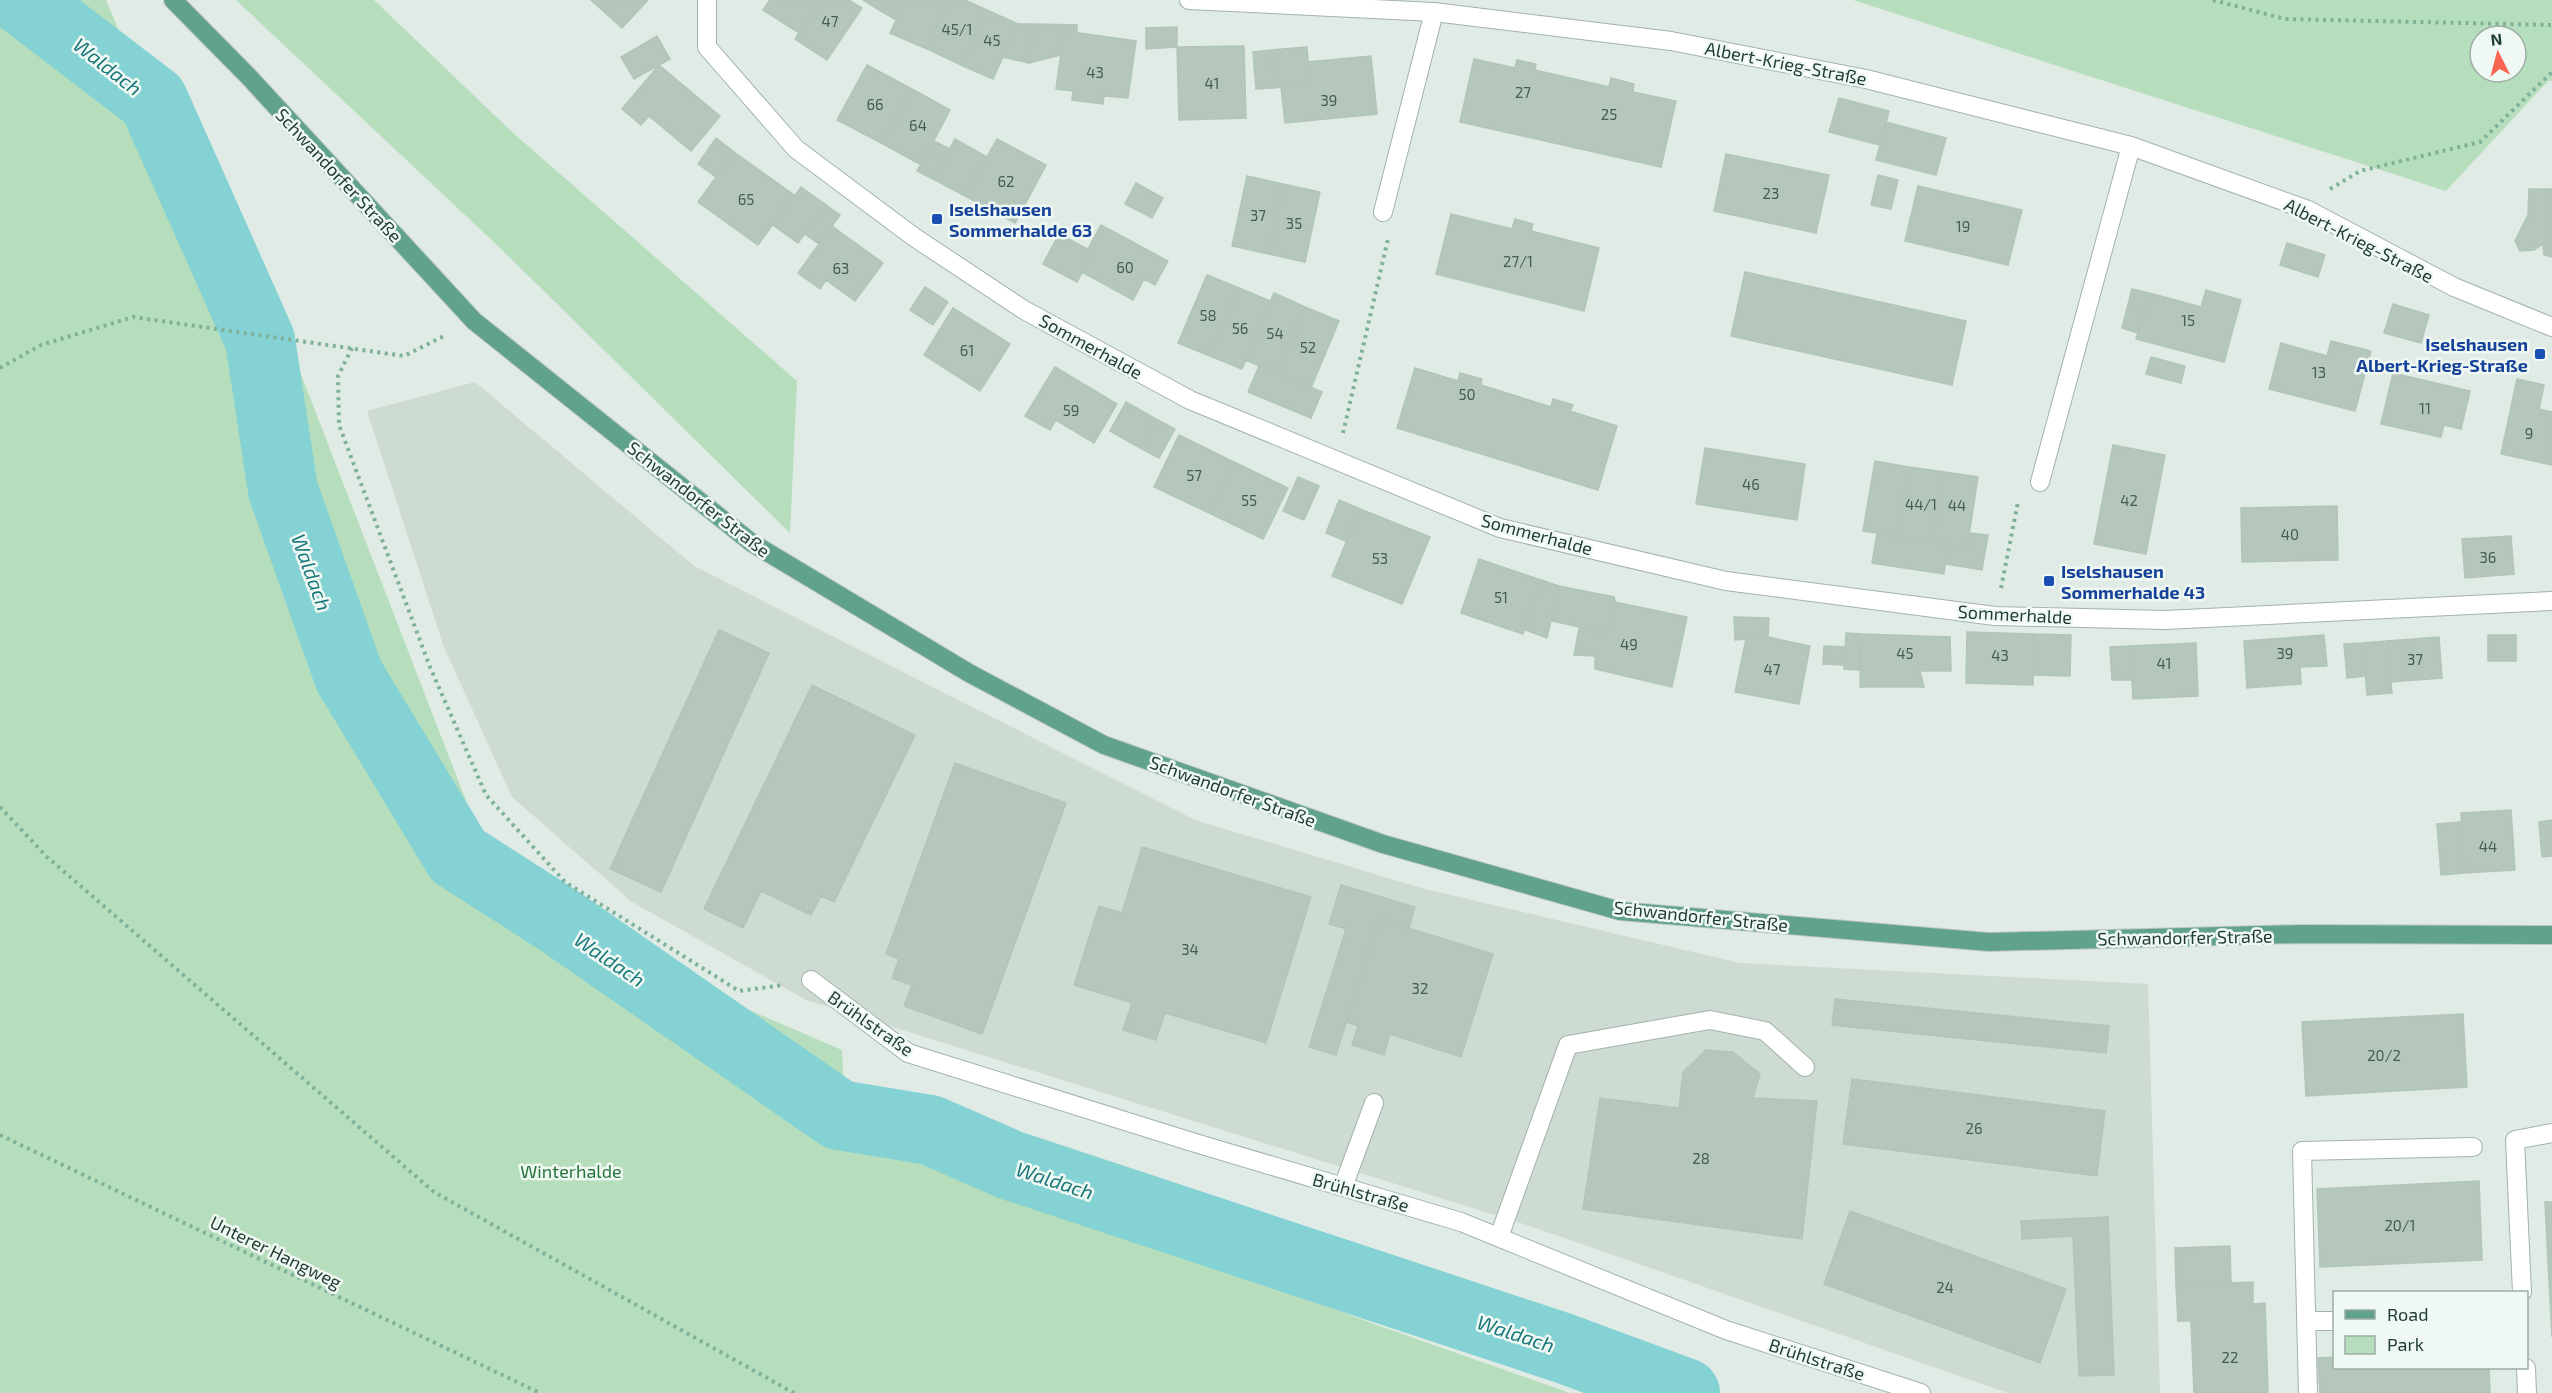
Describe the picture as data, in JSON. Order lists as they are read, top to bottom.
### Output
{
  "streets": {
    "main road": ["Schwandorfer Straße"],
    "street": ["Albert-Krieg-Straße", "Sommerhalde", "Brühlstraße"],
    "path": ["Unterer Hangweg"]
  },
  "water": ["Waldach"],
  "parks": ["Winterhalde"],
  "places": {
    "transit": ["Iselshausen Sommerhalde 63", "Iselshausen Albert-Krieg-Straße", "Iselshausen Sommerhalde 43"]
  },
  "house_numbers": [
    "47",
    "45/1",
    "45",
    "43",
    "41",
    "27",
    "39",
    "66",
    "25",
    "64",
    "62",
    "23",
    "65",
    "37",
    "35",
    "19",
    "27/1",
    "60",
    "63",
    "58",
    "15",
    "56",
    "54",
    "52",
    "61",
    "13",
    "50",
    "11",
    "59",
    "9",
    "57",
    "46",
    "55",
    "42",
    "44/1",
    "44",
    "40",
    "36",
    "53",
    "51",
    "49",
    "45",
    "39",
    "43",
    "37",
    "41",
    "47",
    "44",
    "34",
    "32",
    "20/2",
    "26",
    "28",
    "20/1",
    "24",
    "22"
  ],
  "legend": ["Road", "Park"],
  "north": "top"
}
